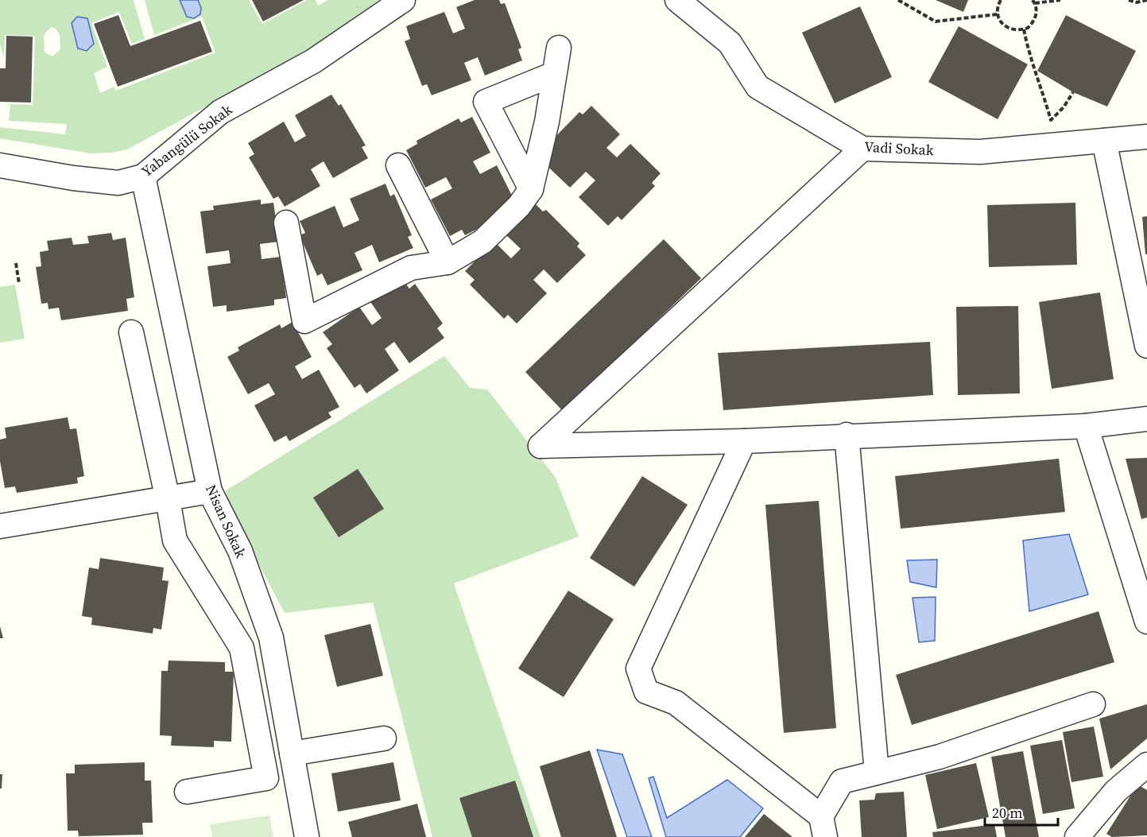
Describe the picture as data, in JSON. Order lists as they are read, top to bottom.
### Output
{
  "streets": {
    "street": ["Yabangülü Sokak", "Vadi Sokak", "Nisan Sokak"]
  },
  "crossings": [
    ["Yabangülü Sokak", "Nisan Sokak"]
  ],
  "scale_bar": "20 m"
}
